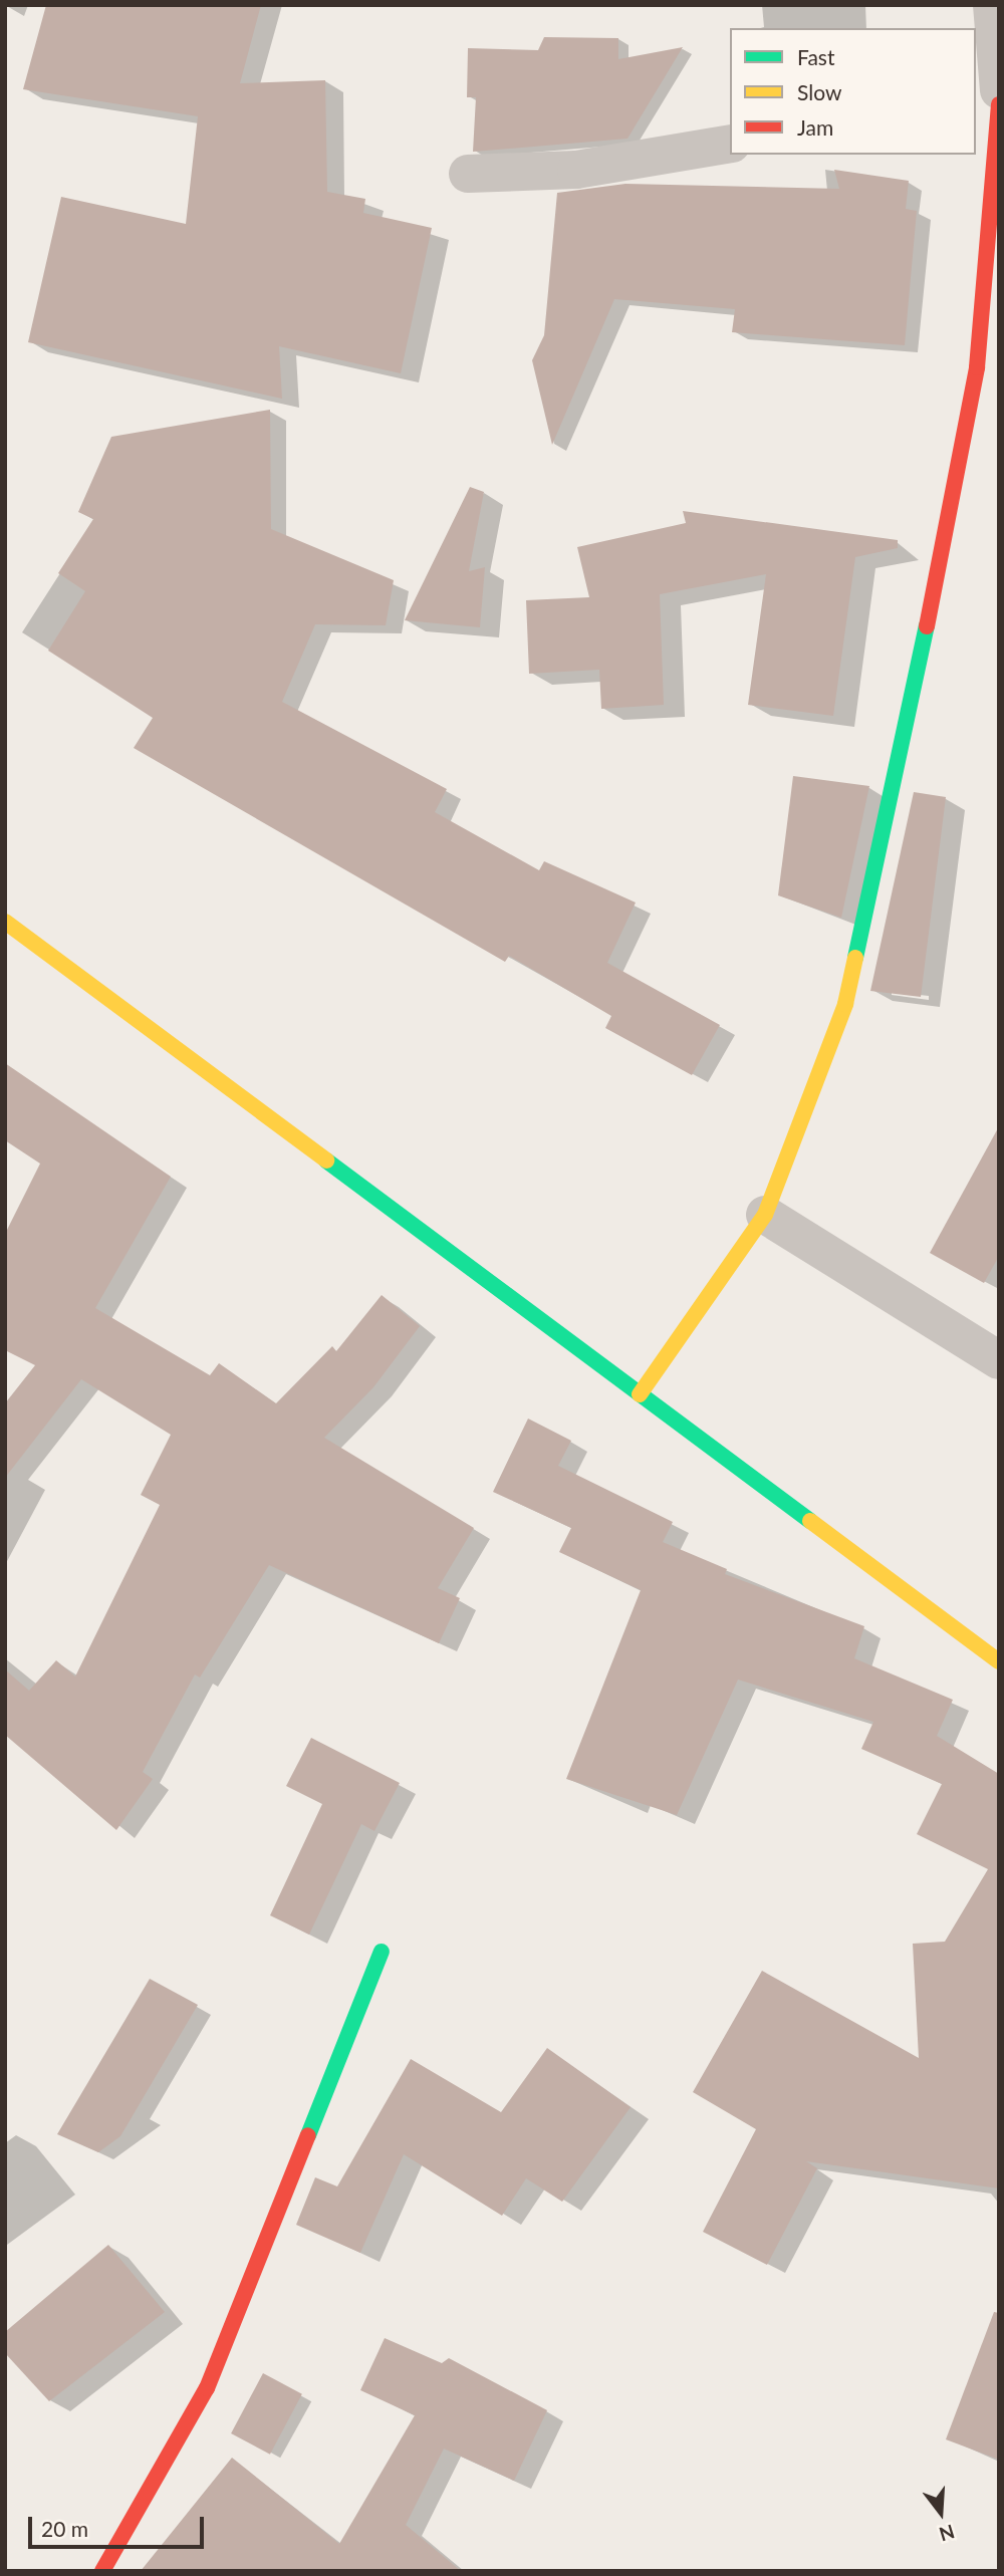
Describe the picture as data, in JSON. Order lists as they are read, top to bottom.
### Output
{
  "legend": ["Fast", "Slow", "Jam"],
  "scale_bar": "20 m",
  "north": "bottom"
}
